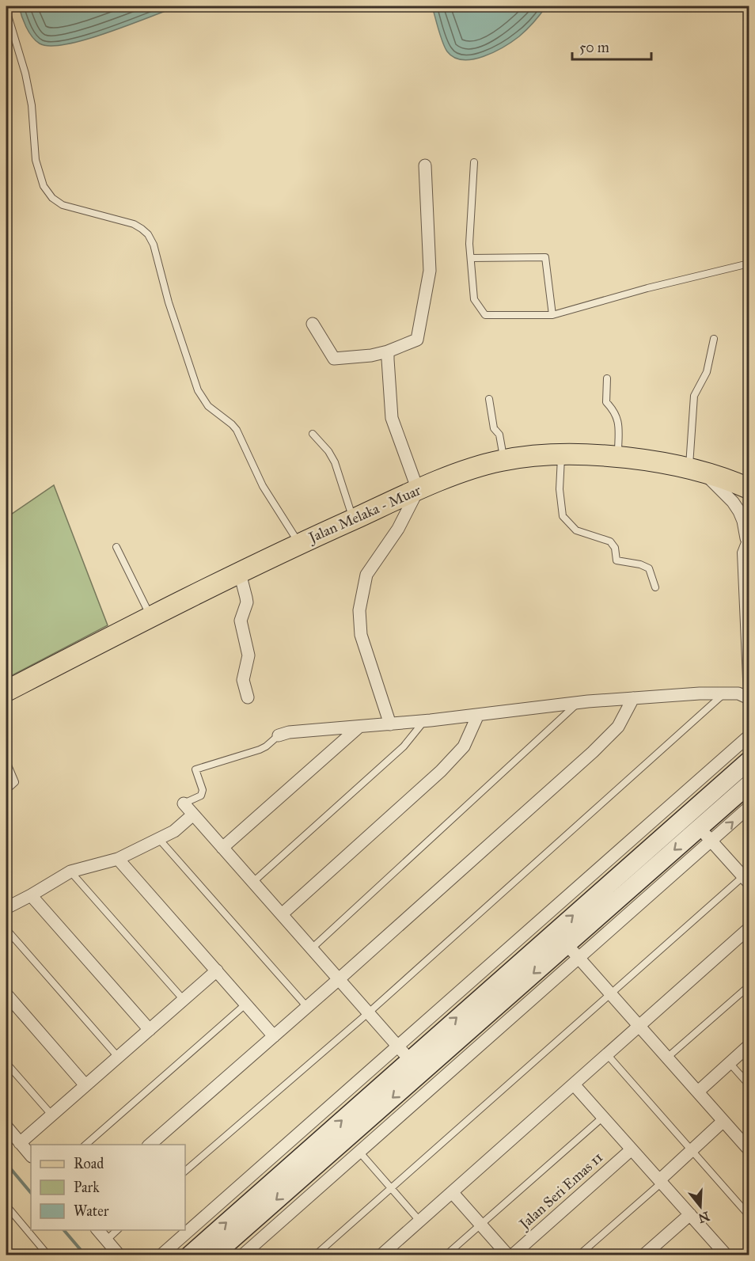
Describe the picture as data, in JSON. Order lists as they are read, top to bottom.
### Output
{
  "streets": {
    "main road": ["Jalan Melaka - Muar"],
    "street": ["Jalan Seri Emas 11"]
  },
  "legend": ["Road", "Park", "Water"],
  "scale_bar": "50 m",
  "north": "bottom"
}
